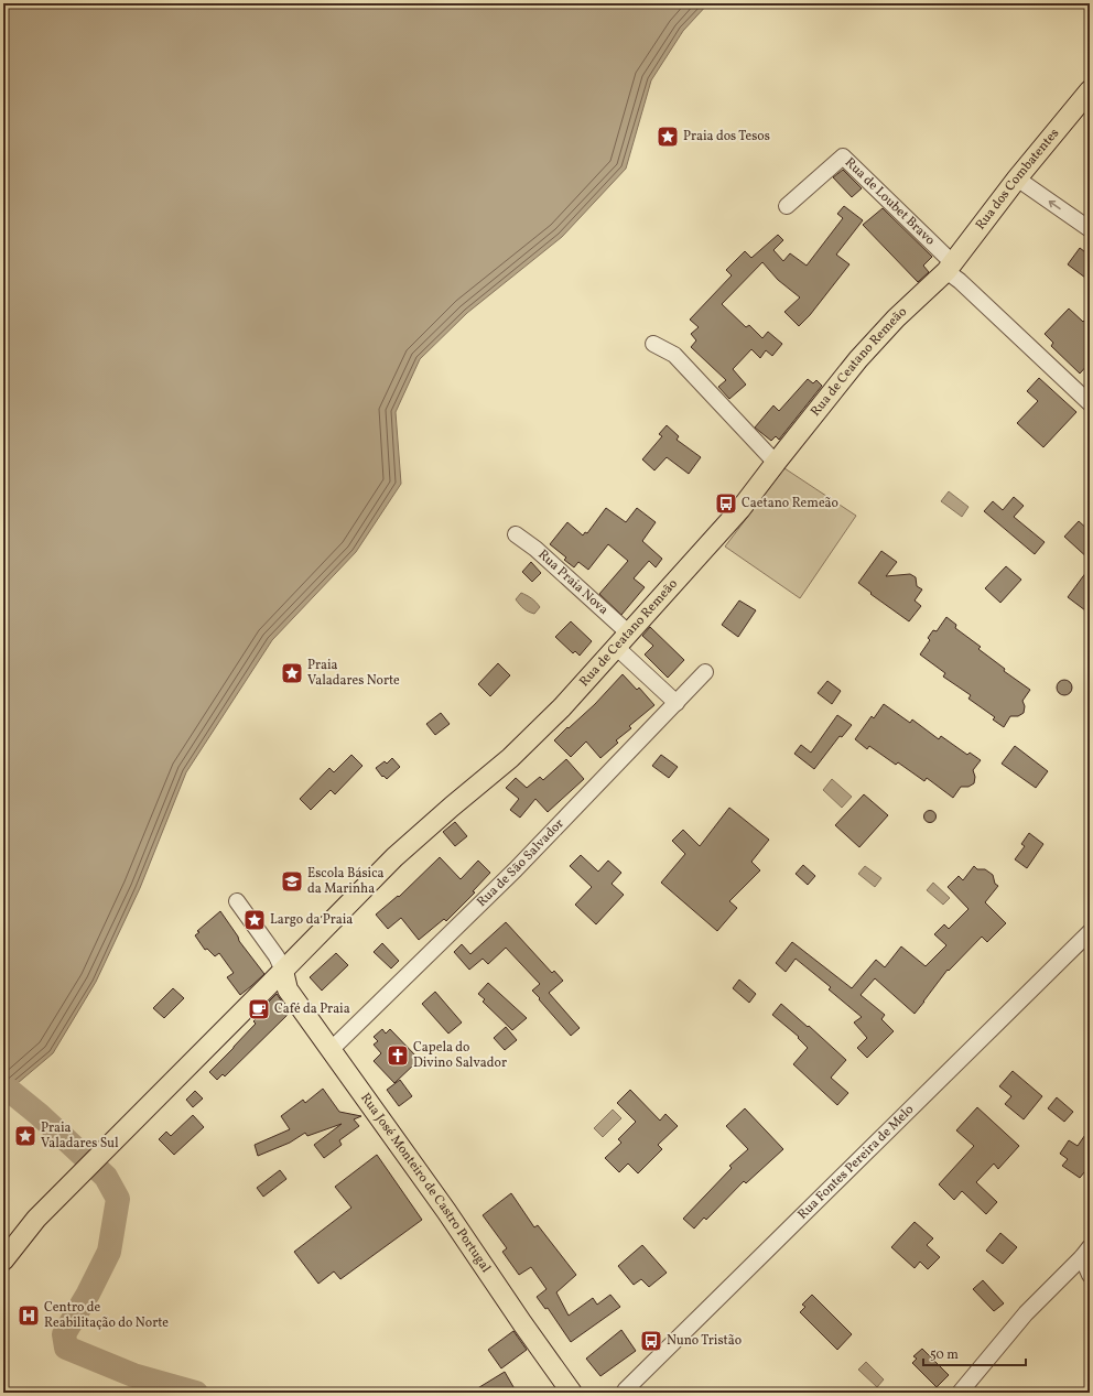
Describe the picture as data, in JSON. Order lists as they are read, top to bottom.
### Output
{
  "streets": {
    "main road": ["Rua dos Combatentes", "Rua de Ceatano Remeão", "Rua José Monteiro de Castro Portugal"],
    "street": [
      "Rua de Loubet Bravo",
      "Rua Praia Nova",
      "Rua de São Salvador",
      "Rua Fontes Pereira de Melo"
    ]
  },
  "crossings": [
    ["Rua dos Combatentes", "Rua de Loubet Bravo"],
    ["Rua dos Combatentes", "Rua de Ceatano Remeão"],
    ["Rua de Loubet Bravo", "Rua de Ceatano Remeão"],
    ["Rua de Ceatano Remeão", "Rua Praia Nova"],
    ["Rua de Ceatano Remeão", "Rua José Monteiro de Castro Portugal"],
    ["Rua Praia Nova", "Rua de São Salvador"],
    ["Rua de São Salvador", "Rua José Monteiro de Castro Portugal"]
  ],
  "places": {
    "place": [
      "Praia dos Tesos",
      "Praia Valadares Norte",
      "Largo da Praia",
      "Praia Valadares Sul"
    ],
    "bus stop": ["Caetano Remeão", "Nuno Tristão"],
    "school or university": ["Escola Básica da Marinha"],
    "cafe": ["Café da Praia"],
    "church": ["Capela do Divino Salvador"],
    "hospital": ["Centro de Reabilitação do Norte"]
  },
  "scale_bar": "50 m"
}
